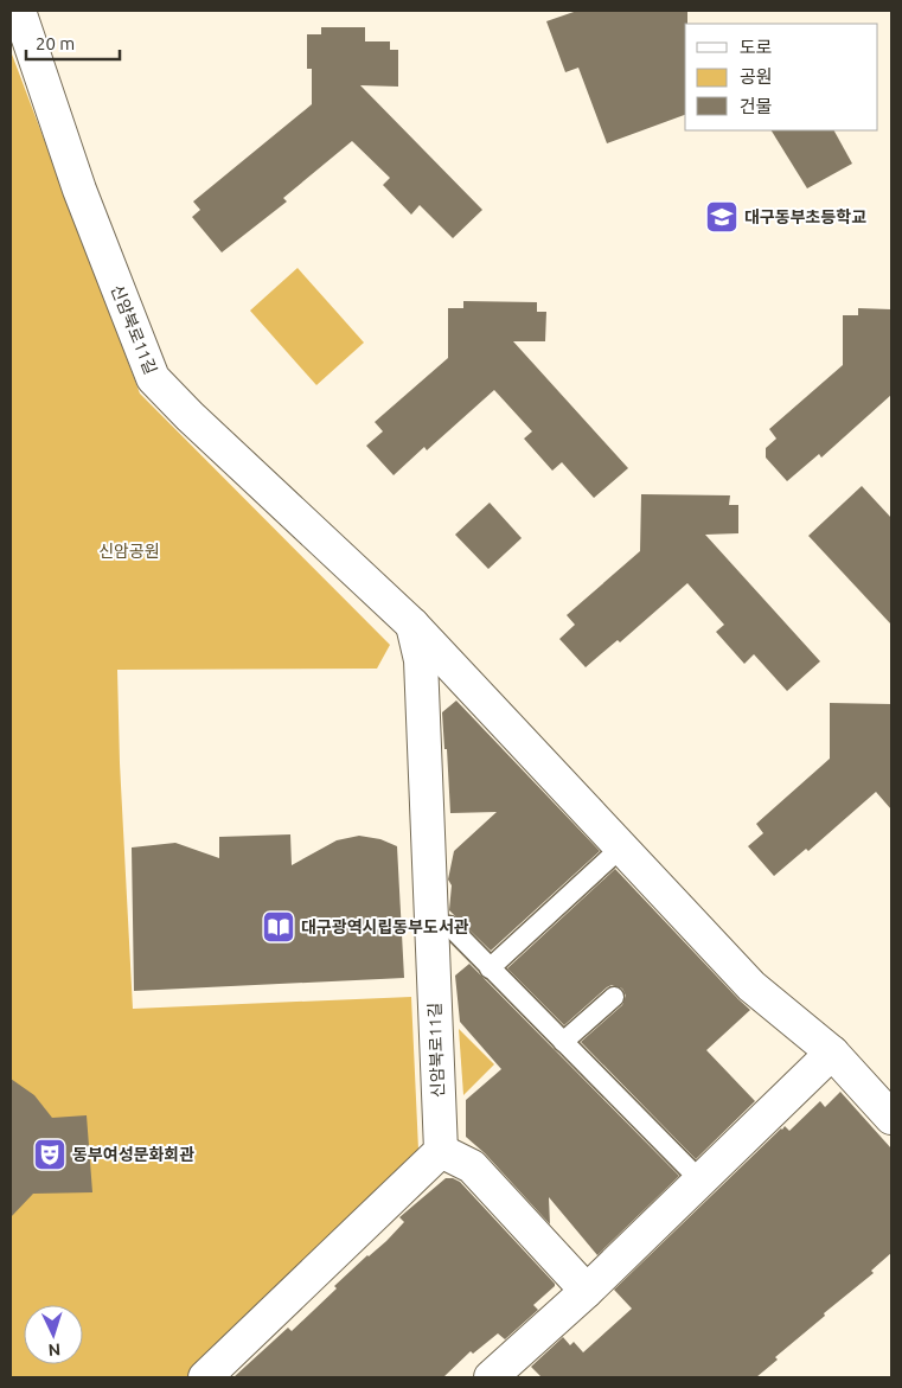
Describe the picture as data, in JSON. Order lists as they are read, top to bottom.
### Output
{
  "streets": {
    "street": ["신암북로11길"]
  },
  "parks": ["신암공원"],
  "places": {
    "school or university": ["대구동부초등학교"],
    "library": ["대구광역시립동부도서관"],
    "theatre": ["동부여성문화회관"]
  },
  "legend": ["도로", "공원", "건물"],
  "scale_bar": "20 m",
  "north": "bottom"
}
